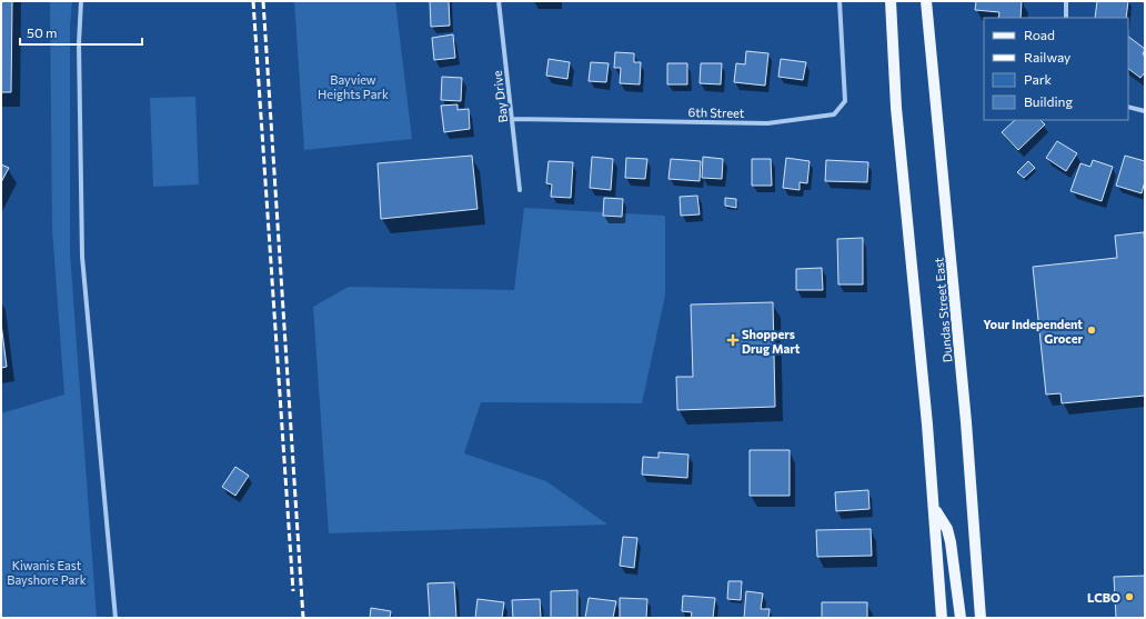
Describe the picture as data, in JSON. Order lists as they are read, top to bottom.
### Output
{
  "streets": {
    "main road": ["Dundas Street East"],
    "street": ["Bay Drive", "6th Street"]
  },
  "crossings": [
    ["Bay Drive", "6th Street"]
  ],
  "parks": ["Bayview Heights Park", "Kiwanis East Bayshore Park"],
  "places": {
    "other": ["Your Independent Grocer", "LCBO"],
    "health": ["Shoppers Drug Mart"]
  },
  "legend": [
    "Road",
    "Railway",
    "Park",
    "Building"
  ],
  "scale_bar": "50 m"
}
